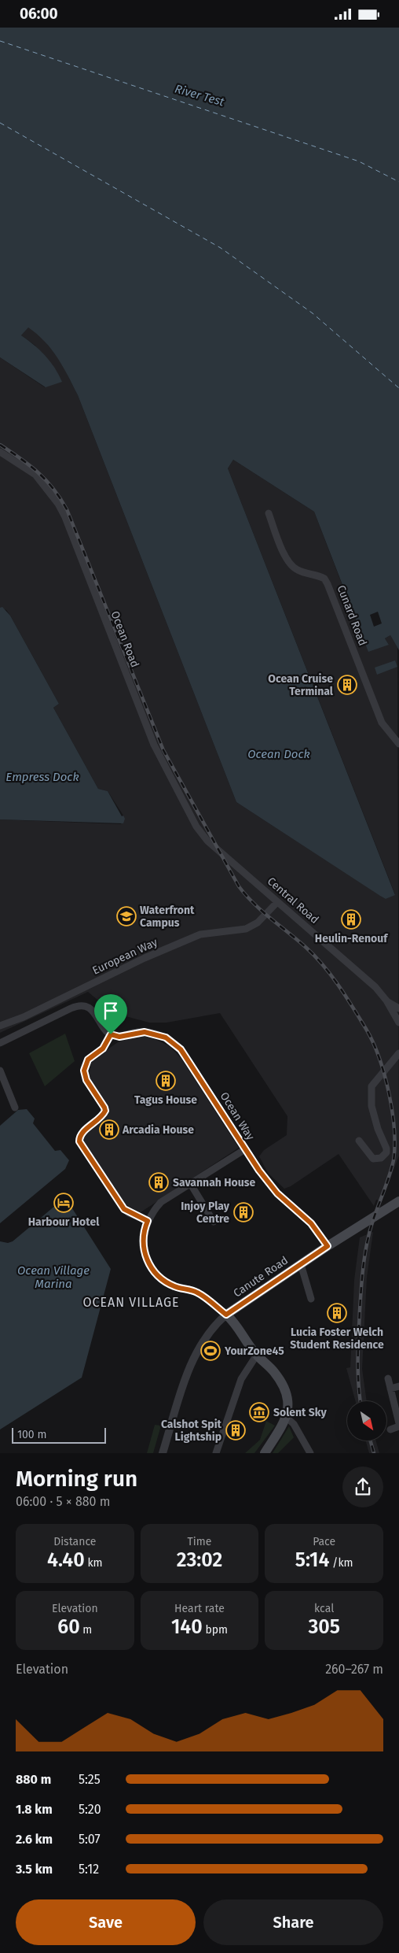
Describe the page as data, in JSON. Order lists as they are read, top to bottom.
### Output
{
  "streets": {
    "main road": ["Canute Road"],
    "street": [
      "Cunard Road",
      "Ocean Road",
      "Central Road",
      "European Way",
      "Ocean Way"
    ]
  },
  "crossings": [
    ["Ocean Road", "Central Road"],
    ["Central Road", "European Way"],
    ["Ocean Way", "Canute Road"]
  ],
  "districts": ["OCEAN VILLAGE"],
  "water": [
    "River Test",
    "Ocean Dock",
    "Empress Dock",
    "Ocean Village Marina"
  ],
  "places": {
    "building": [
      "Ocean Cruise Terminal",
      "Heulin-Renouf",
      "Tagus House",
      "Arcadia House",
      "Savannah House",
      "Injoy Play Centre",
      "Lucia Foster Welch Student Residence",
      "Calshot Spit Lightship"
    ],
    "school or university": ["Waterfront Campus"],
    "hotel": ["Harbour Hotel"],
    "sports": ["YourZone45"],
    "museum": ["Solent Sky"]
  },
  "scale_bar": "100 m",
  "north": "bottom right",
  "page": {
    "status": "06:00",
    "scale": "100 m",
    "heading": ["Morning run", "06:00 · 5 × 880 m"],
    "stats": [
      ["Distance", "4.40 km"],
      ["Time", "23:02"],
      ["Pace", "5:14 /km"],
      ["Elevation", "60 m"],
      ["Heart rate", "140 bpm"],
      ["kcal", "305"]
    ],
    "chart": ["Elevation", "260–267 m"],
    "list": [
      {
        "name": "880 m",
        "note": "5:25"
      },
      {
        "name": "1.8 km",
        "note": "5:20"
      },
      {
        "name": "2.6 km",
        "note": "5:07"
      },
      {
        "name": "3.5 km",
        "note": "5:12"
      }
    ],
    "buttons": ["Save", "Share"]
  }
}
